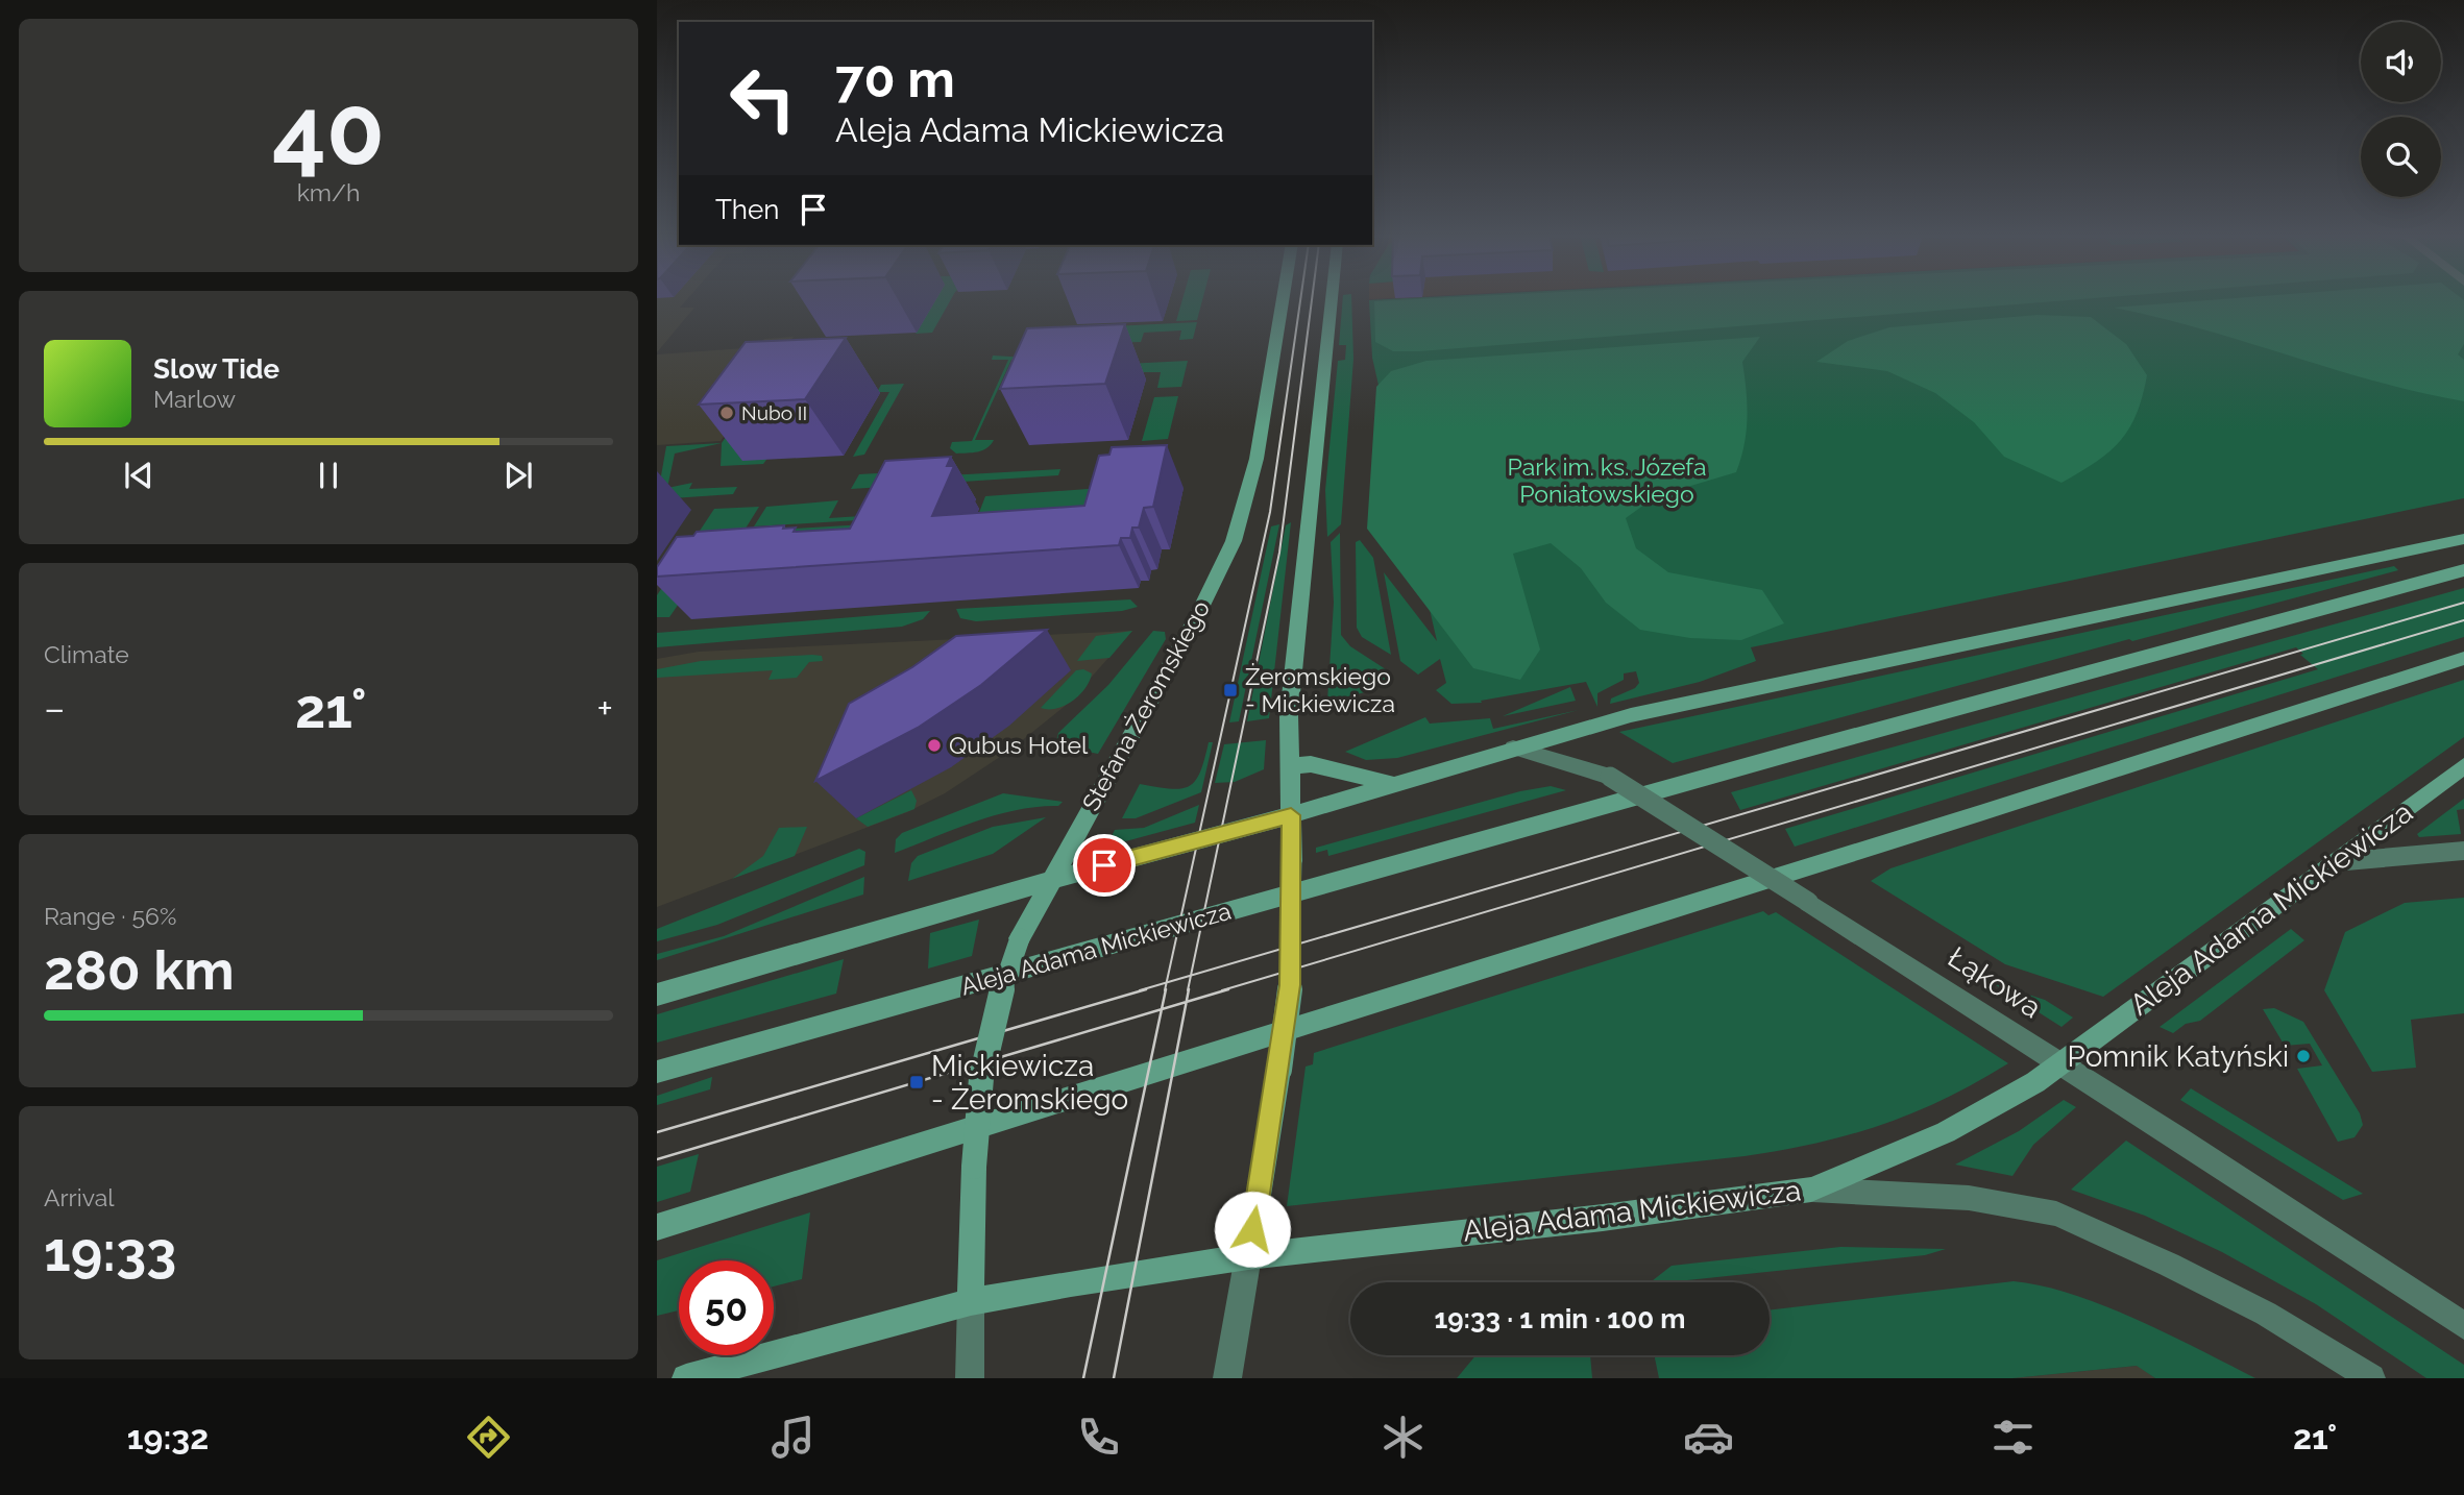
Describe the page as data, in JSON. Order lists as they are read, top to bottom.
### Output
{
  "streets": {
    "main road": ["Stefana Żeromskiego", "Aleja Adama Mickiewicza"],
    "street": ["Łąkowa"]
  },
  "crossings": [
    ["Stefana Żeromskiego", "Aleja Adama Mickiewicza"],
    ["Aleja Adama Mickiewicza", "Łąkowa"]
  ],
  "parks": ["Park im. ks. Józefa Poniatowskiego"],
  "places": {
    "other": ["Nubo II", "Qubus Hotel", "Pomnik Katyński"],
    "transit": ["Żeromskiego - Mickiewicza", "Mickiewicza - Żeromskiego"]
  },
  "page": {
    "tile": [
      ["40", "km/h"],
      "Climate",
      ["Range · 56%", "280 km"],
      ["Arrival", "19:33"]
    ],
    "turn": ["70 m", "Aleja Adama Mickiewicza"],
    "then": "Then",
    "song": ["Slow Tide", "Marlow"],
    "heat": ["−", "21°", "+"],
    "limit": "50",
    "trip": "19:33 · 1 min · 100 m",
    "tabs": ["19:32", "21°"]
  }
}
